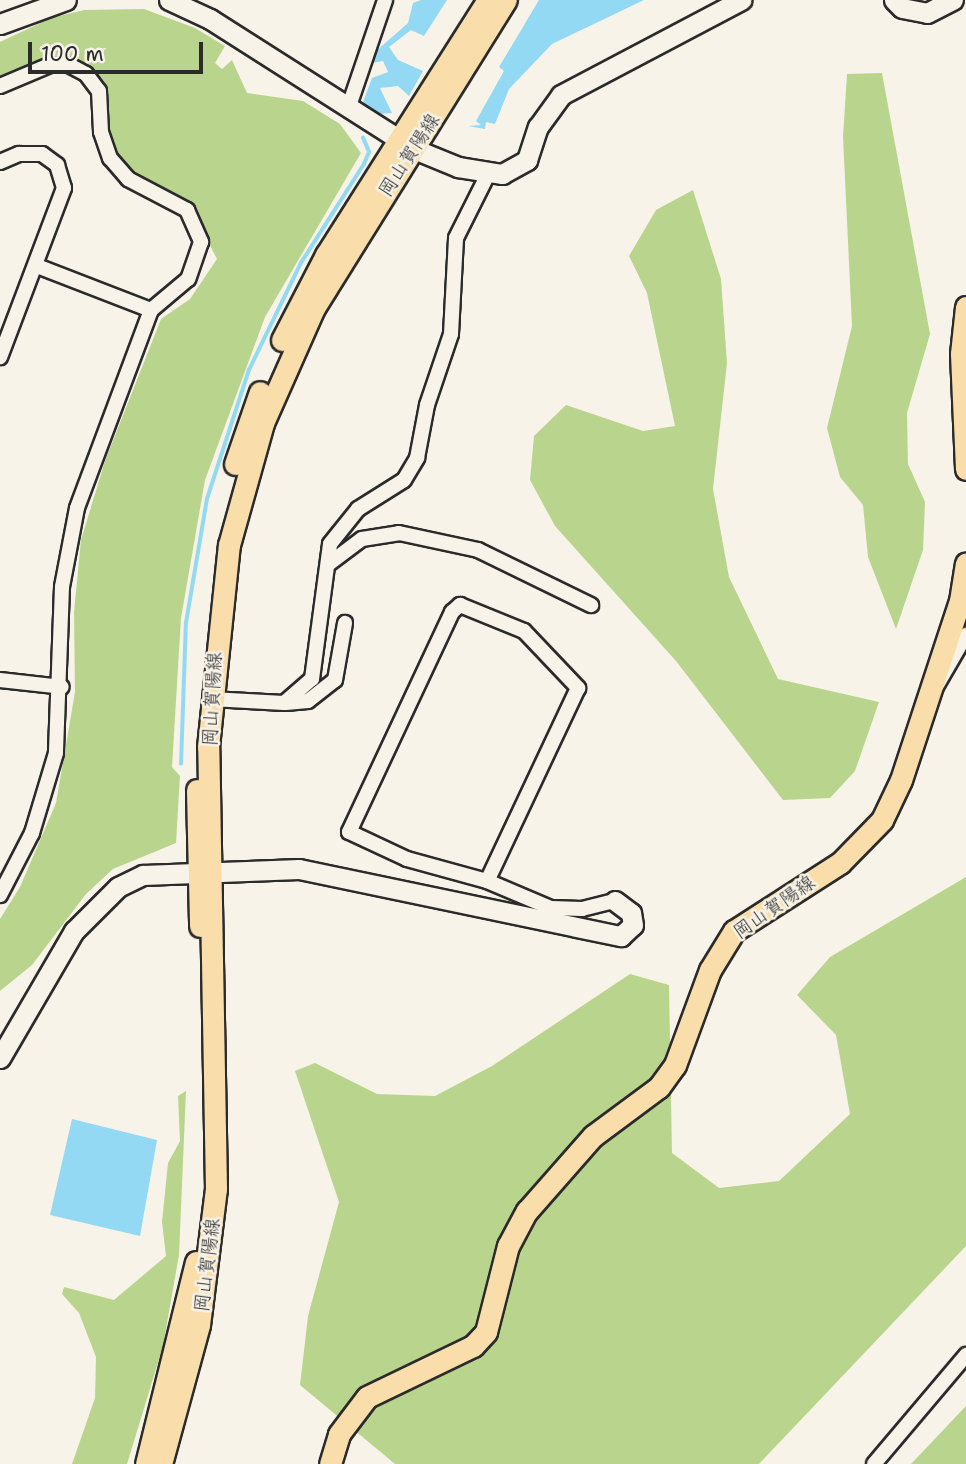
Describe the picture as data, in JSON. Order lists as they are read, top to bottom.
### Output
{
  "streets": {
    "main road": ["岡山賀陽線"]
  },
  "scale_bar": "100 m"
}
